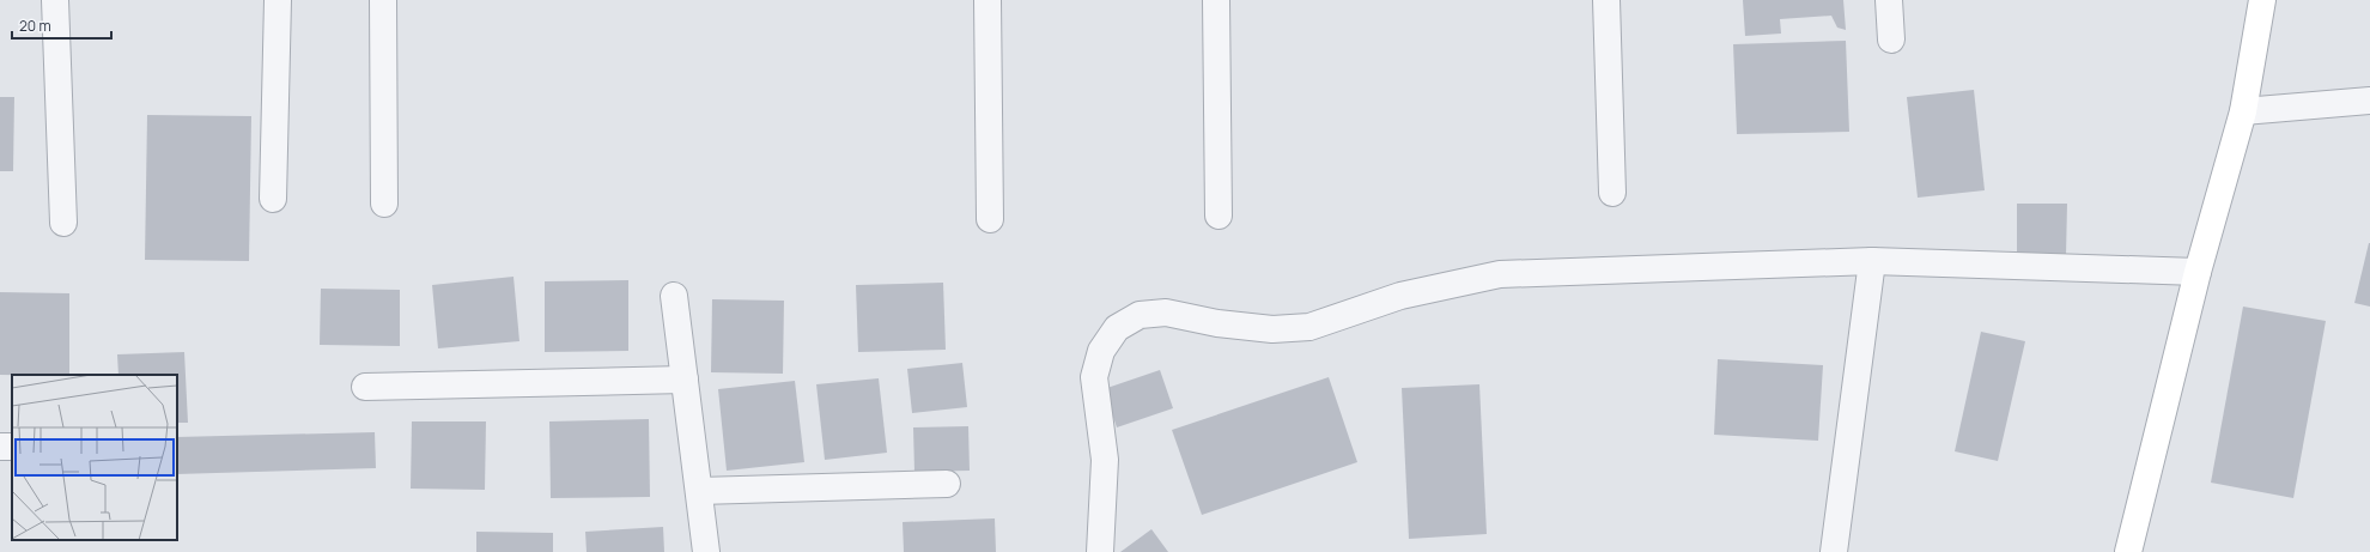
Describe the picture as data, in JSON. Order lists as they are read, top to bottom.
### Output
{
  "scale_bar": "20 m"
}
